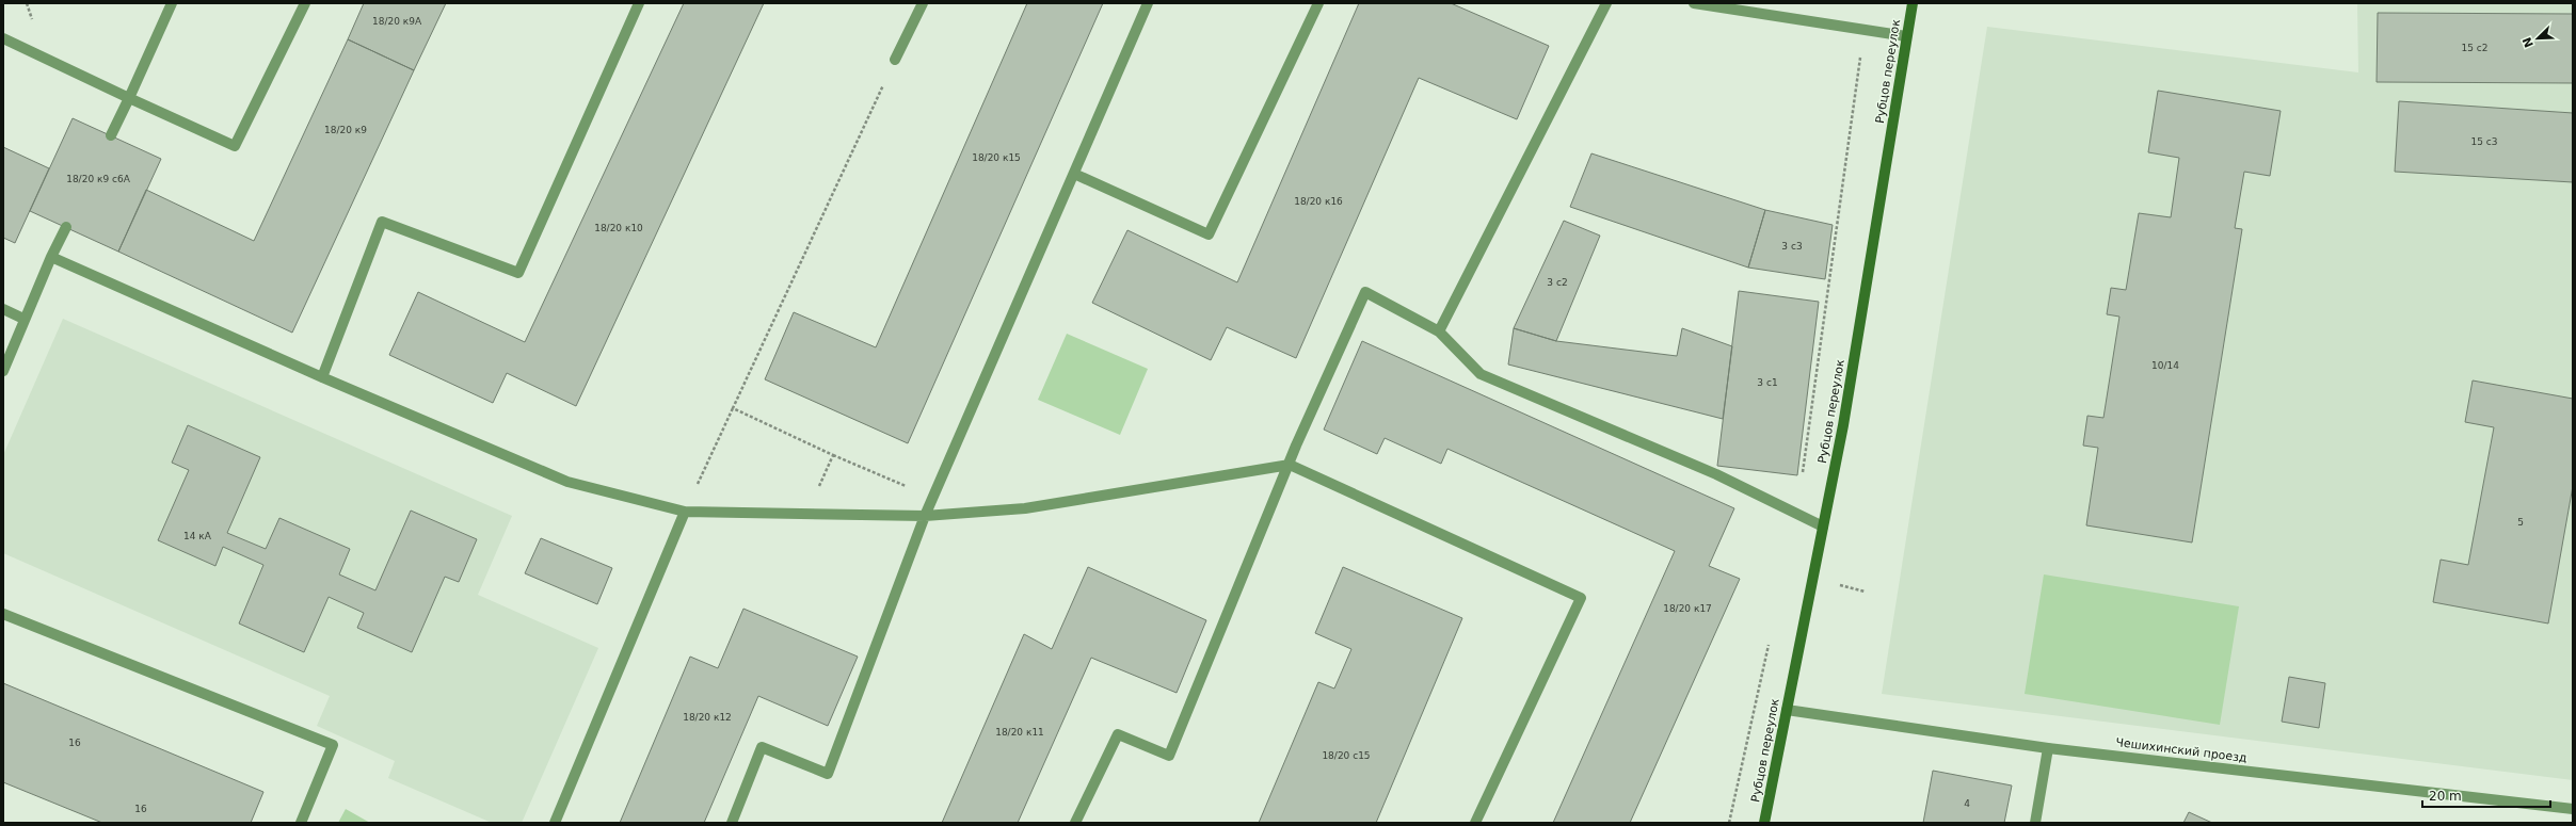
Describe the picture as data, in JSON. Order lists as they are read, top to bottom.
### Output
{
  "streets": {
    "street": ["Рубцов переулок", "Чешихинский проезд"]
  },
  "crossings": [
    ["Рубцов переулок", "Чешихинский проезд"]
  ],
  "house_numbers": [
    "18/20 к9А",
    "15 с2",
    "18/20 к9",
    "15 с3",
    "18/20 к15",
    "18/20 к9 с6А",
    "18/20 к16",
    "18/20 к10",
    "3 с3",
    "3 с2",
    "10/14",
    "3 с1",
    "5",
    "14 кА",
    "18/20 к17",
    "18/20 к12",
    "18/20 к11",
    "16",
    "18/20 с15",
    "4",
    "16"
  ],
  "scale_bar": "20 m",
  "north": "bottom left"
}
